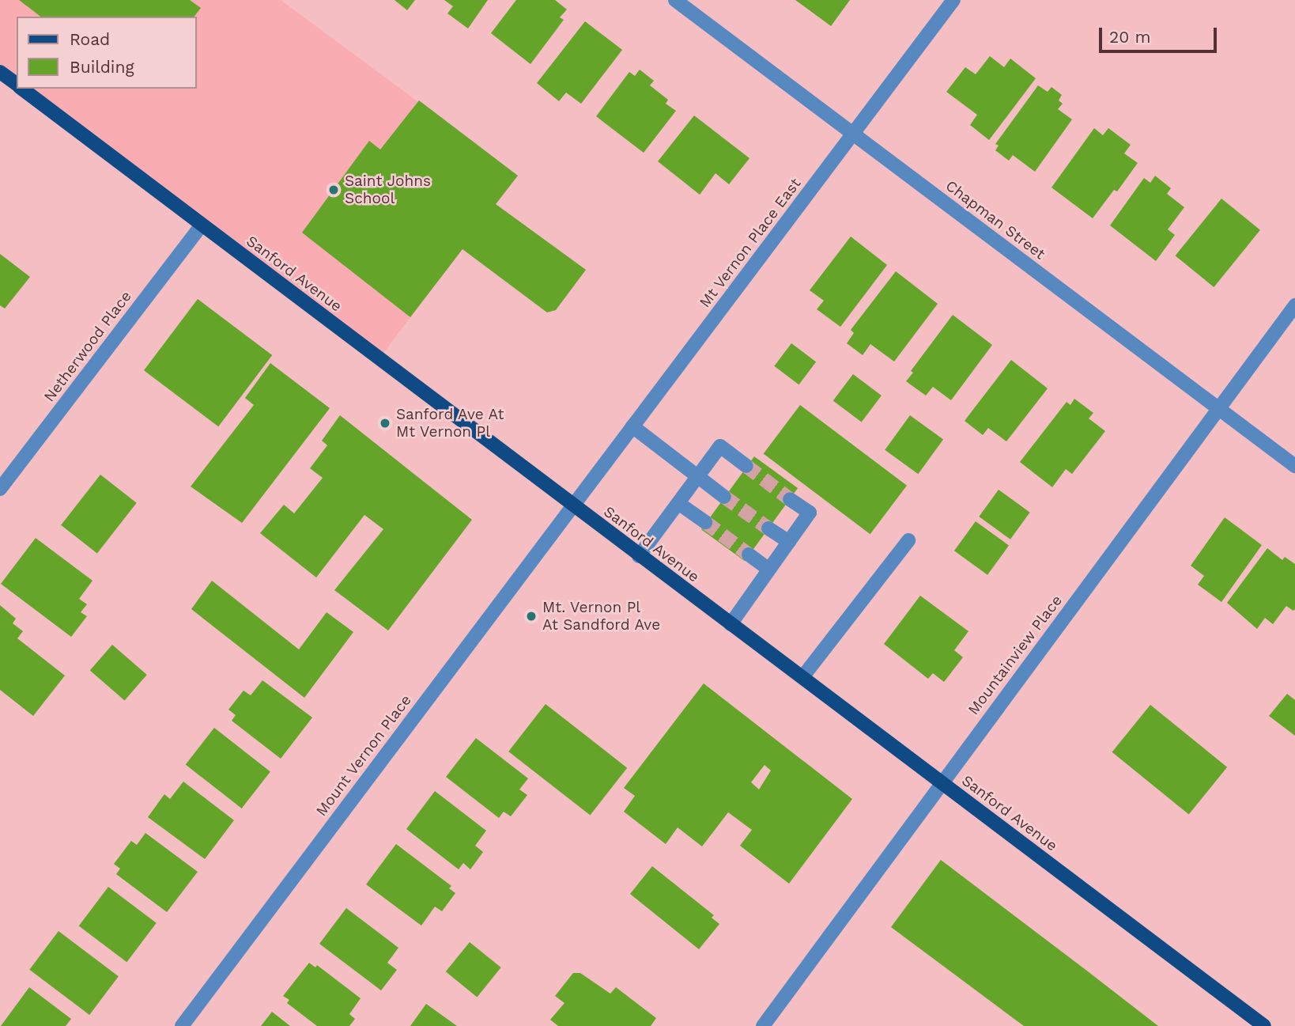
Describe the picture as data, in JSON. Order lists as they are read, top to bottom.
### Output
{
  "streets": {
    "main road": ["Sanford Avenue"],
    "street": [
      "Chapman Street",
      "Mt Vernon Place East",
      "Netherwood Place",
      "Mountainview Place",
      "Mount Vernon Place"
    ]
  },
  "crossings": [
    ["Chapman Street", "Mt Vernon Place East"],
    ["Chapman Street", "Mountainview Place"],
    ["Mt Vernon Place East", "Sanford Avenue"],
    ["Mt Vernon Place East", "Mount Vernon Place"],
    ["Sanford Avenue", "Netherwood Place"],
    ["Sanford Avenue", "Mountainview Place"],
    ["Sanford Avenue", "Mount Vernon Place"]
  ],
  "places": ["Saint Johns School", "Sanford Ave At Mt Vernon Pl", "Mt. Vernon Pl At Sandford Ave"],
  "legend": ["Road", "Building"],
  "scale_bar": "20 m"
}
